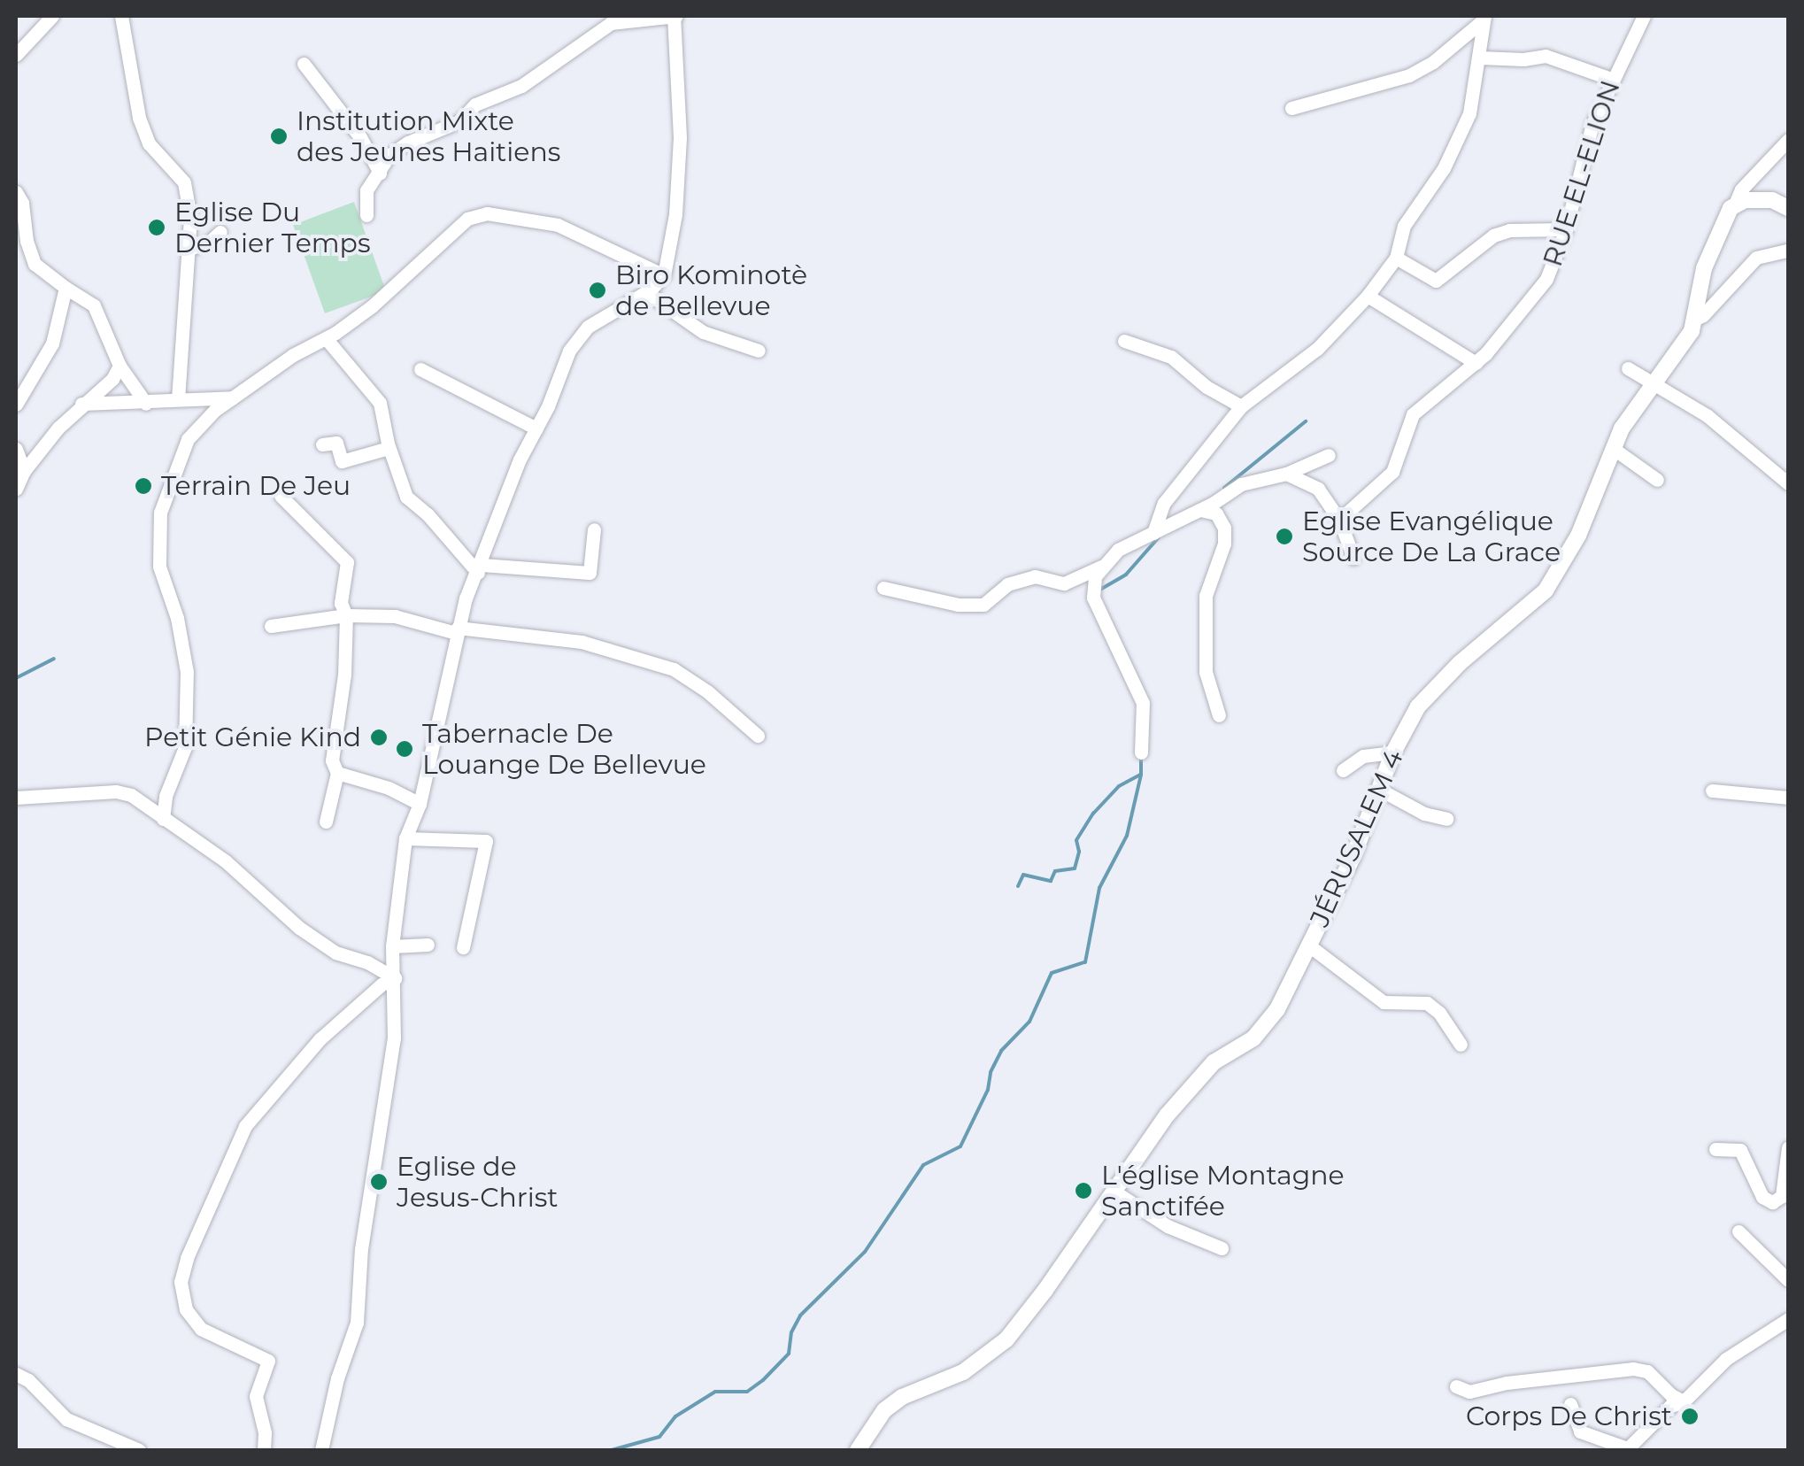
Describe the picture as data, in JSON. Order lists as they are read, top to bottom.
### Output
{
  "streets": {
    "street": ["RUE EL-ELION", "JÉRUSALEM 4"]
  },
  "places": [
    "Institution Mixte des Jeunes Haitiens",
    "Eglise Du Dernier Temps",
    "Biro Kominotè de Bellevue",
    "Terrain De Jeu",
    "Eglise Evangélique Source De La Grace",
    "Petit Génie Kind",
    "Tabernacle De Louange De Bellevue",
    "Eglise de Jesus-Christ",
    "L'église Montagne Sanctifée",
    "Corps De Christ"
  ]
}
